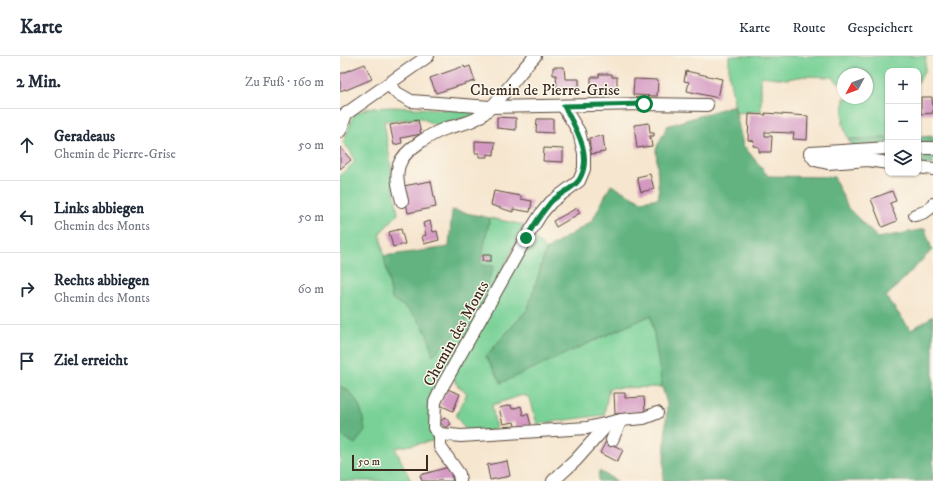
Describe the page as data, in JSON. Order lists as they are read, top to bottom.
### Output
{
  "streets": {
    "street": ["Chemin de Pierre-Grise", "Chemin des Monts"]
  },
  "crossings": [
    ["Chemin de Pierre-Grise", "Chemin des Monts"]
  ],
  "scale_bar": "50 m",
  "north": "bottom left",
  "page": {
    "header": "Karte",
    "nav": ["Karte", "Route", "Gespeichert"],
    "heading": ["2 Min.", "Zu Fuß · 160 m"],
    "map_buttons": ["+", "−"],
    "list": [
      ["Geradeaus", "Chemin de Pierre-Grise", "50 m"],
      ["Links abbiegen", "Chemin des Monts", "50 m"],
      ["Rechts abbiegen", "Chemin des Monts", "60 m"],
      "Ziel erreicht"
    ],
    "scale": "50 m"
  }
}
